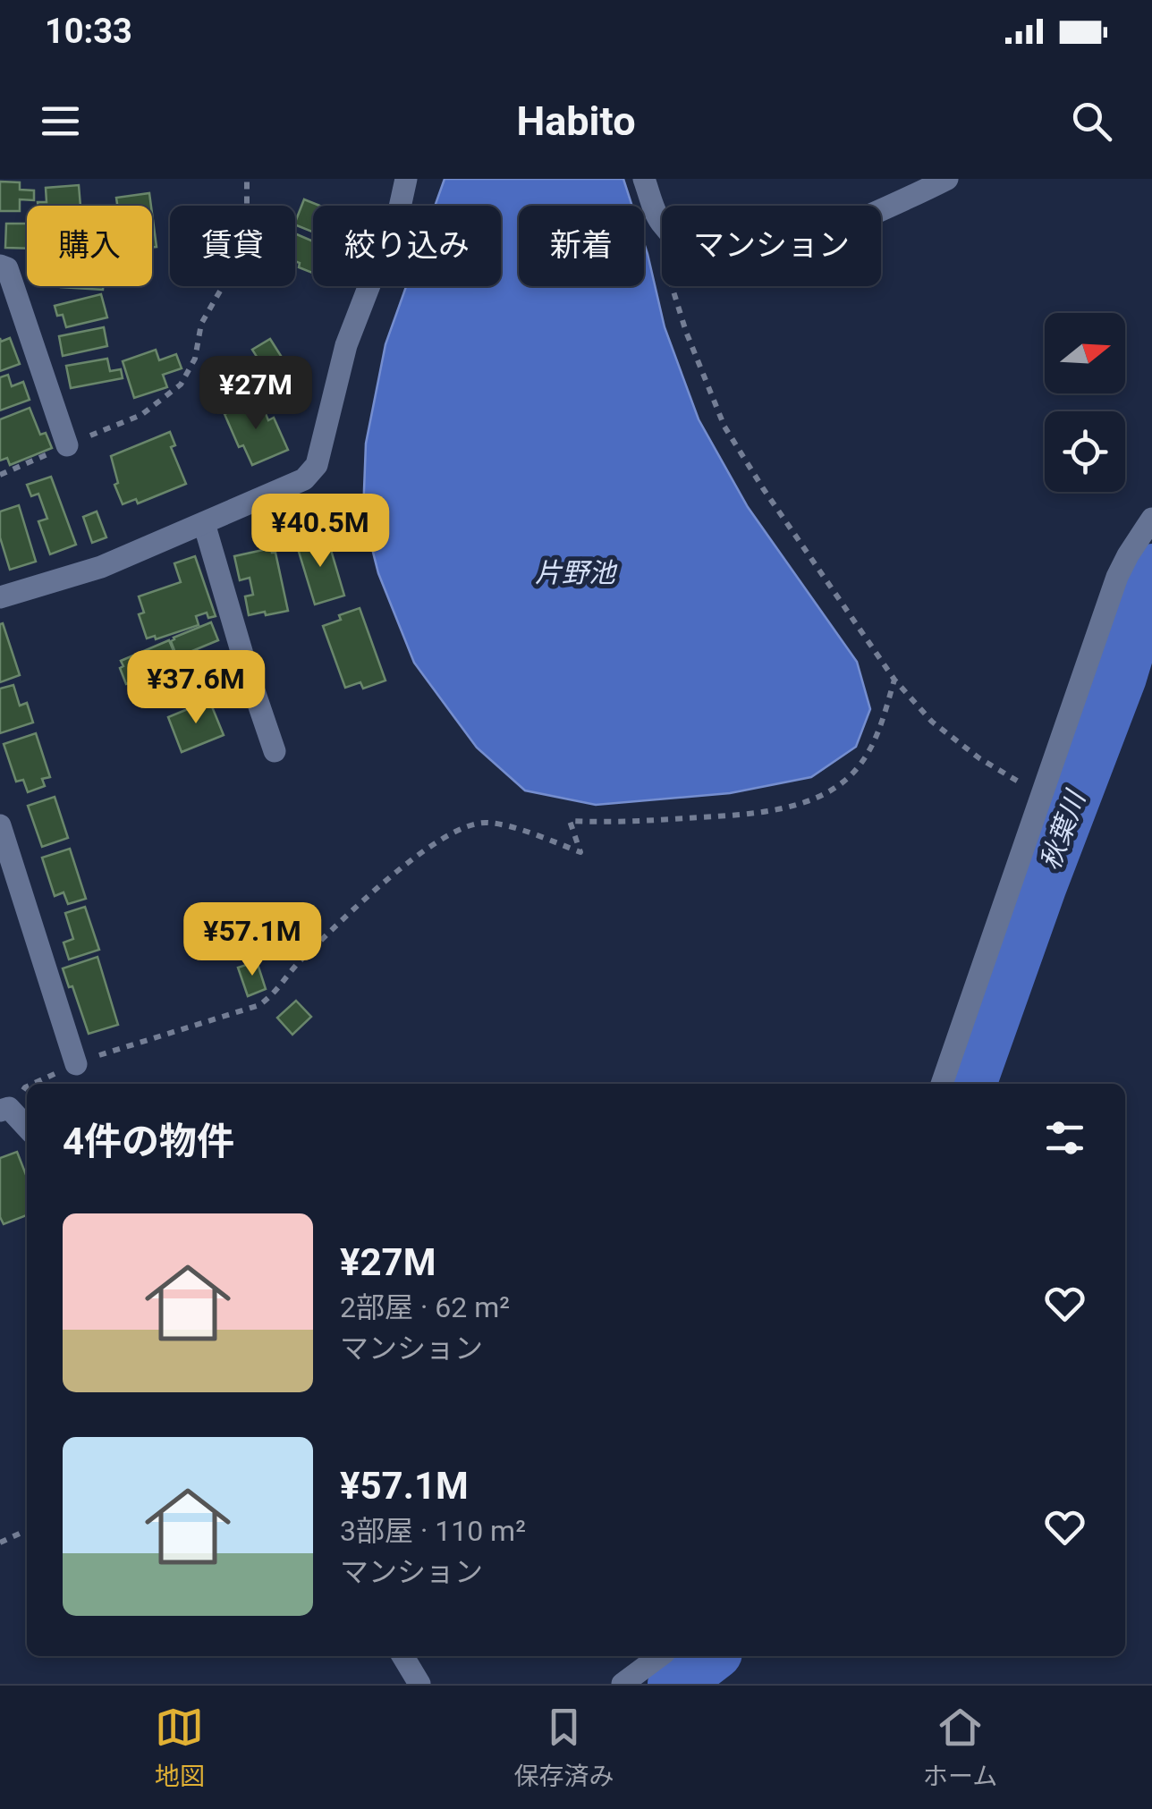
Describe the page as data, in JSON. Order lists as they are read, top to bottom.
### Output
{
  "water": ["片野池", "秋葉川"],
  "north": "right",
  "page": {
    "status": "10:33",
    "header": "Habito",
    "chip": [
      "購入",
      "賃貸",
      "絞り込み",
      "新着",
      "マンション"
    ],
    "price": [
      "¥27M",
      "¥40.5M",
      "¥37.6M",
      "¥57.1M"
    ],
    "heading": "4件の物件",
    "list": [
      {
        "name": "¥27M",
        "note": "2部屋 · 62 m² · マンション"
      },
      {
        "name": "¥57.1M",
        "note": "3部屋 · 110 m² · マンション"
      }
    ],
    "tabs": ["地図", "保存済み", "ホーム"]
  }
}
